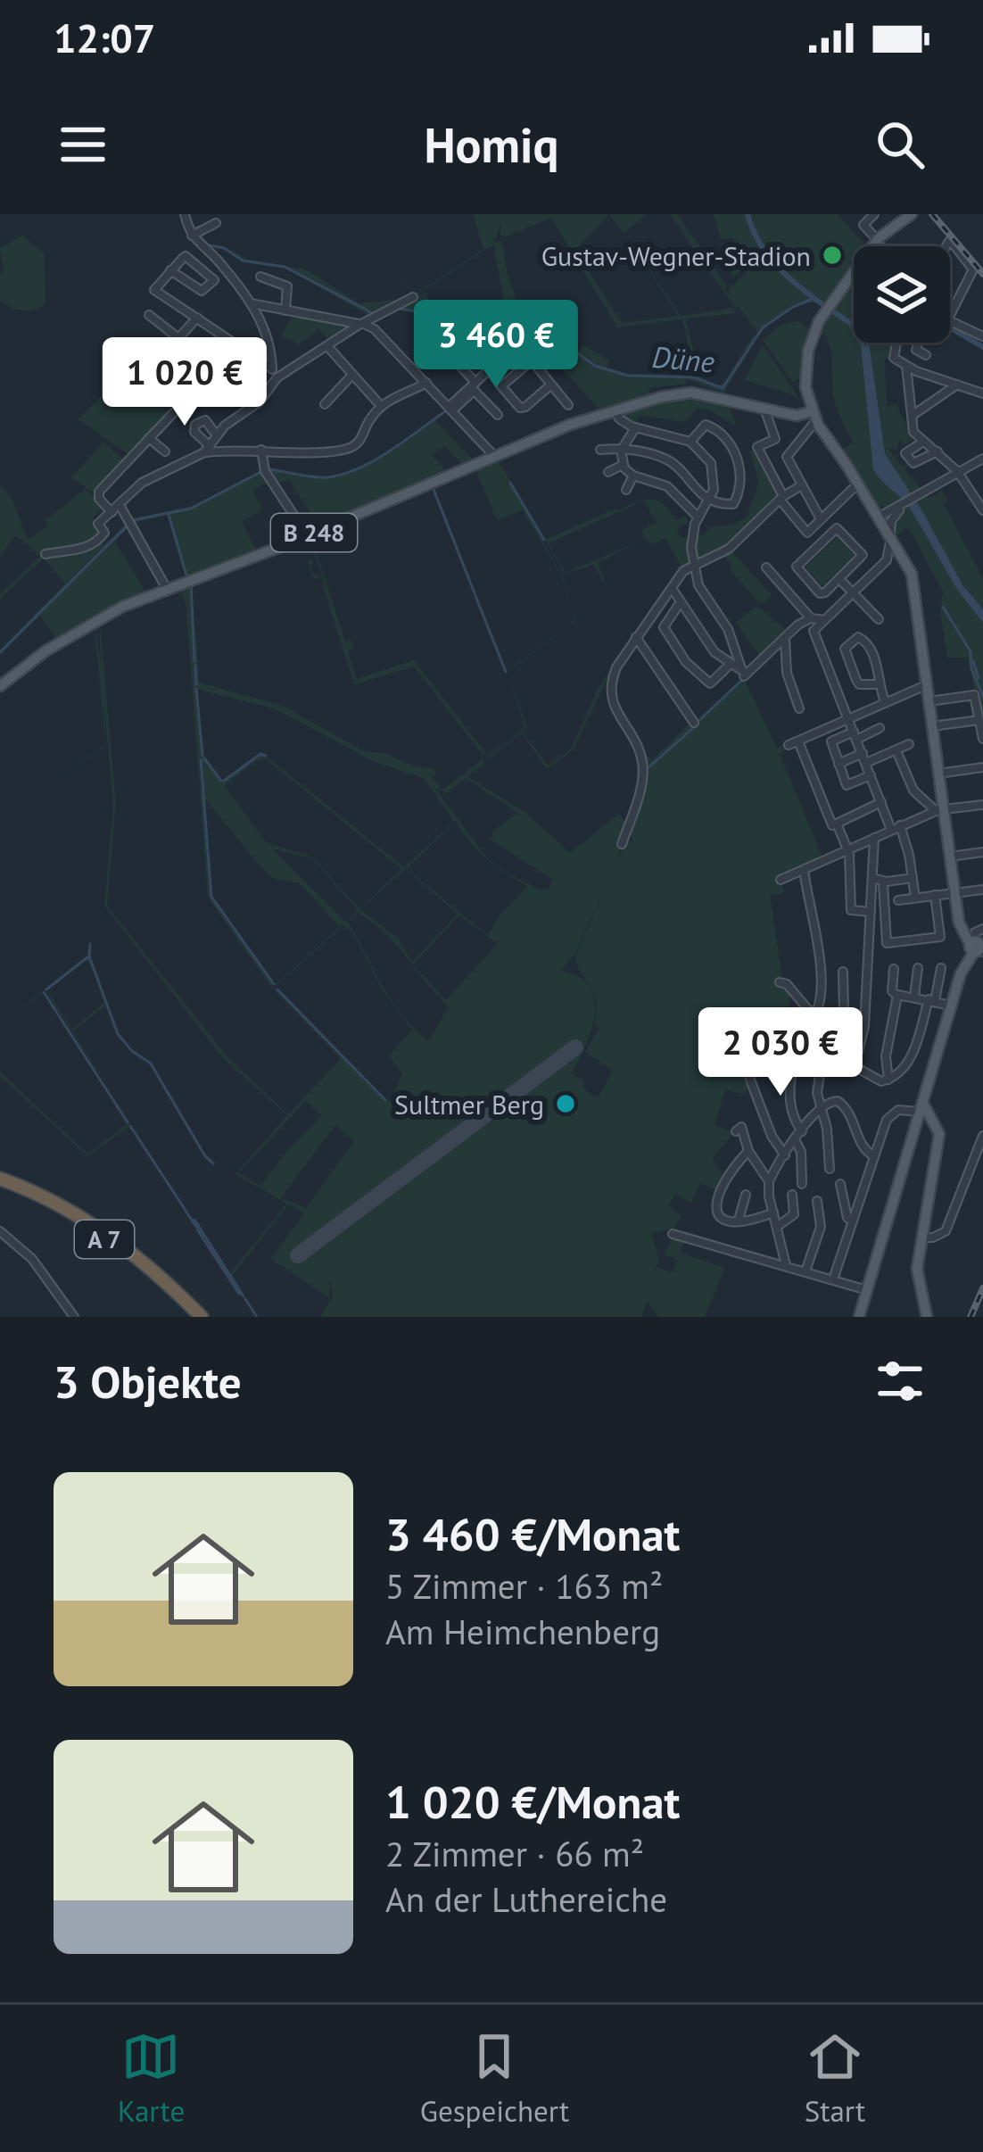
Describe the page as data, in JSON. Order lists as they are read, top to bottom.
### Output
{
  "streets": {
    "highway": ["A 7"],
    "main road": ["B 248"]
  },
  "water": ["Düne"],
  "places": ["Gustav-Wegner-Stadion", "Sultmer Berg"],
  "page": {
    "status": "12:07",
    "header": "Homiq",
    "price": ["3 460 €", "1 020 €", "2 030 €"],
    "heading": "3 Objekte",
    "list": [
      {
        "name": "3 460 €/Monat",
        "note": "5 Zimmer · 163 m² · Am Heimchenberg"
      },
      {
        "name": "1 020 €/Monat",
        "note": "2 Zimmer · 66 m² · An der Luthereiche"
      }
    ],
    "tabs": ["Karte", "Gespeichert", "Start"]
  }
}
